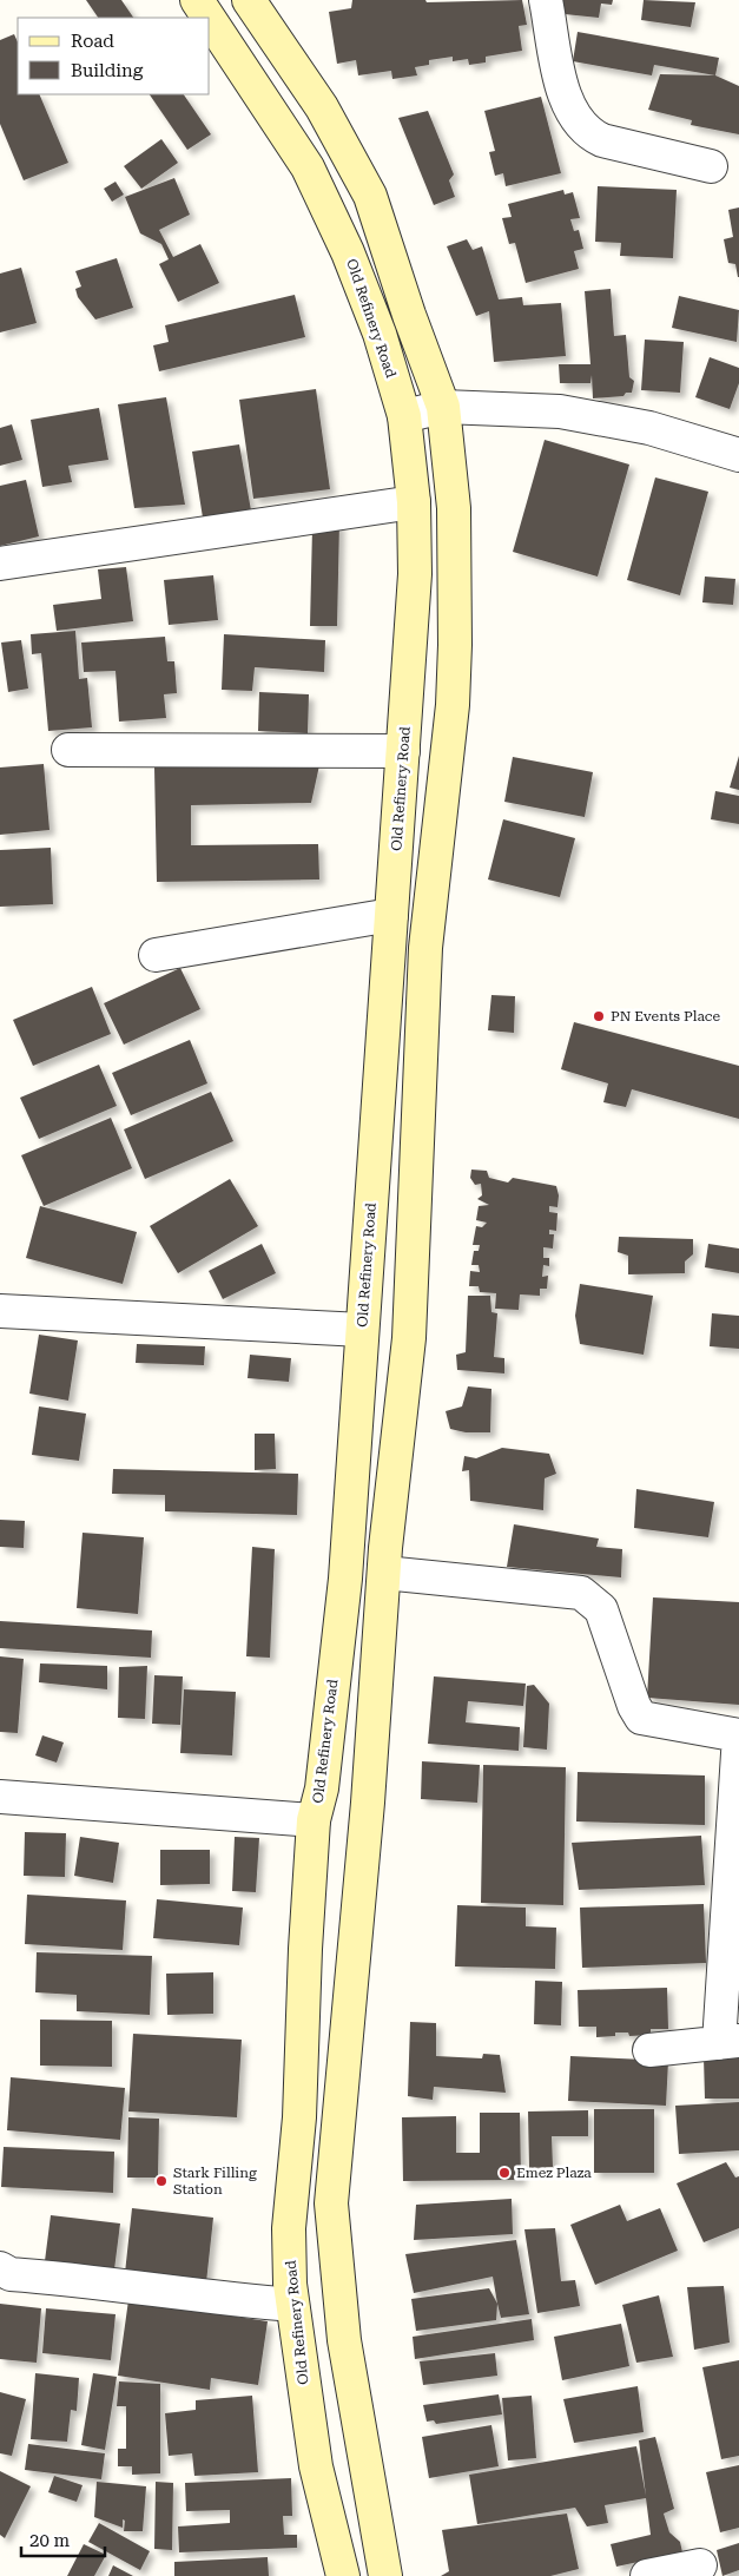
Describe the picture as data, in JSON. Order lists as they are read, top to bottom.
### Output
{
  "streets": {
    "main road": ["Old Refinery Road"]
  },
  "places": ["PN Events Place", "Emez Plaza", "Stark Filling Station"],
  "legend": ["Road", "Building"],
  "scale_bar": "20 m"
}
